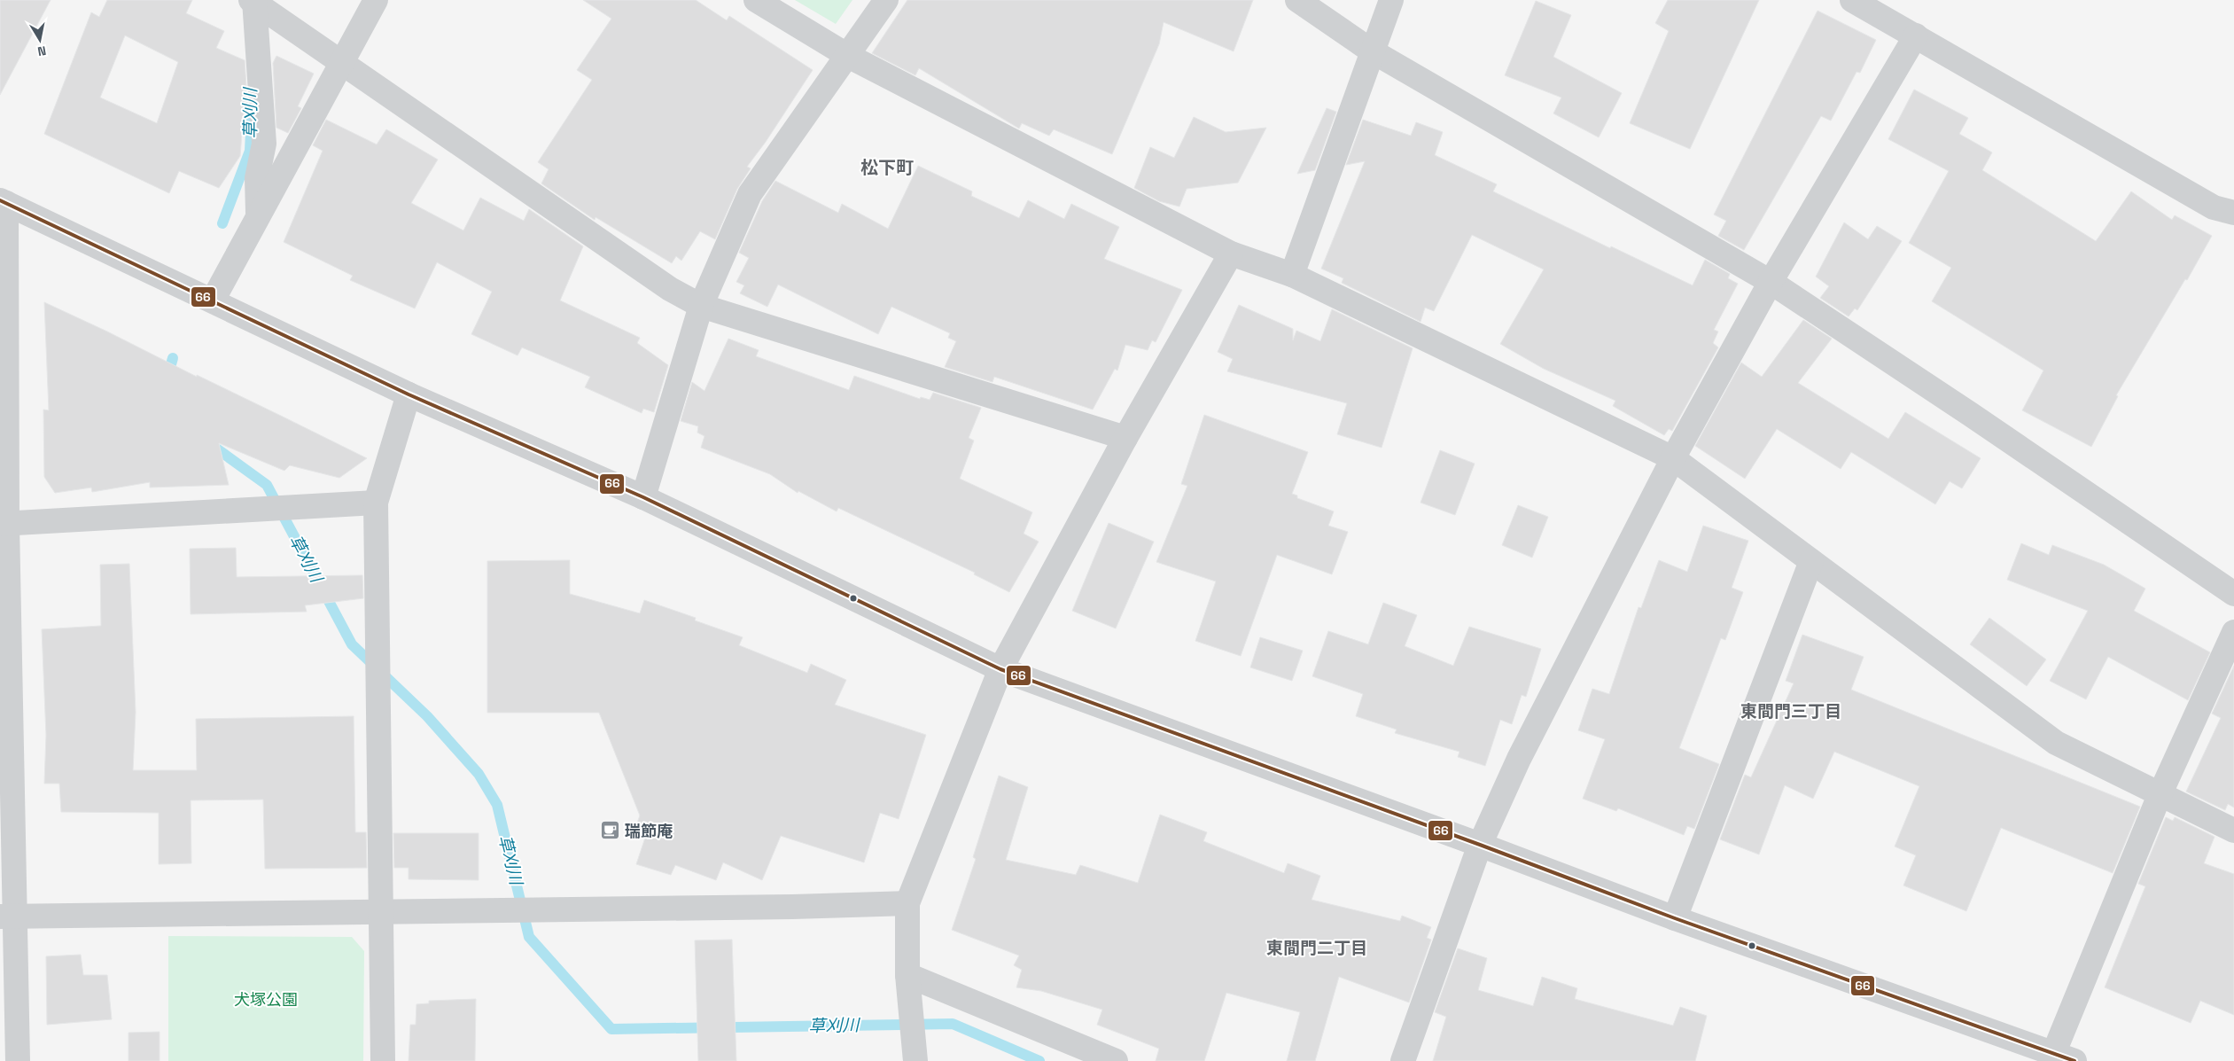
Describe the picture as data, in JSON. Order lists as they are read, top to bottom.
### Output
{
  "districts": ["松下町", "東間門三丁目", "東間門二丁目"],
  "water": ["草刈川"],
  "parks": ["犬塚公園"],
  "places": {
    "cafe": ["瑞節庵"]
  },
  "lines": ["transit line 66"],
  "north": "bottom"
}
